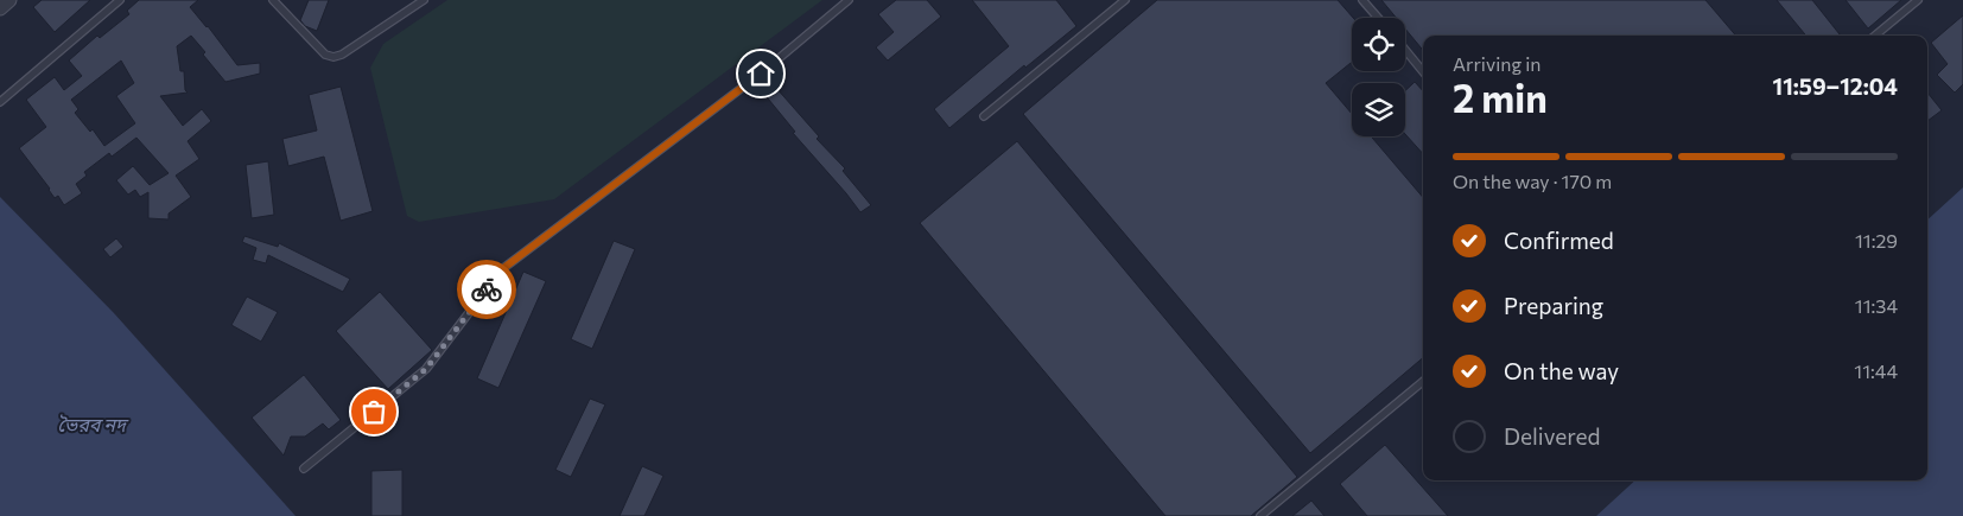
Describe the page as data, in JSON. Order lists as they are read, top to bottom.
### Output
{
  "water": ["ভৈরব নদ"],
  "page": {
    "heading": ["2 min", "Arriving in", "11:59–12:04"],
    "bar": "On the way · 170 m",
    "list": [
      ["Confirmed", "11:29"],
      ["Preparing", "11:34"],
      ["On the way", "11:44"],
      "Delivered"
    ]
  }
}
